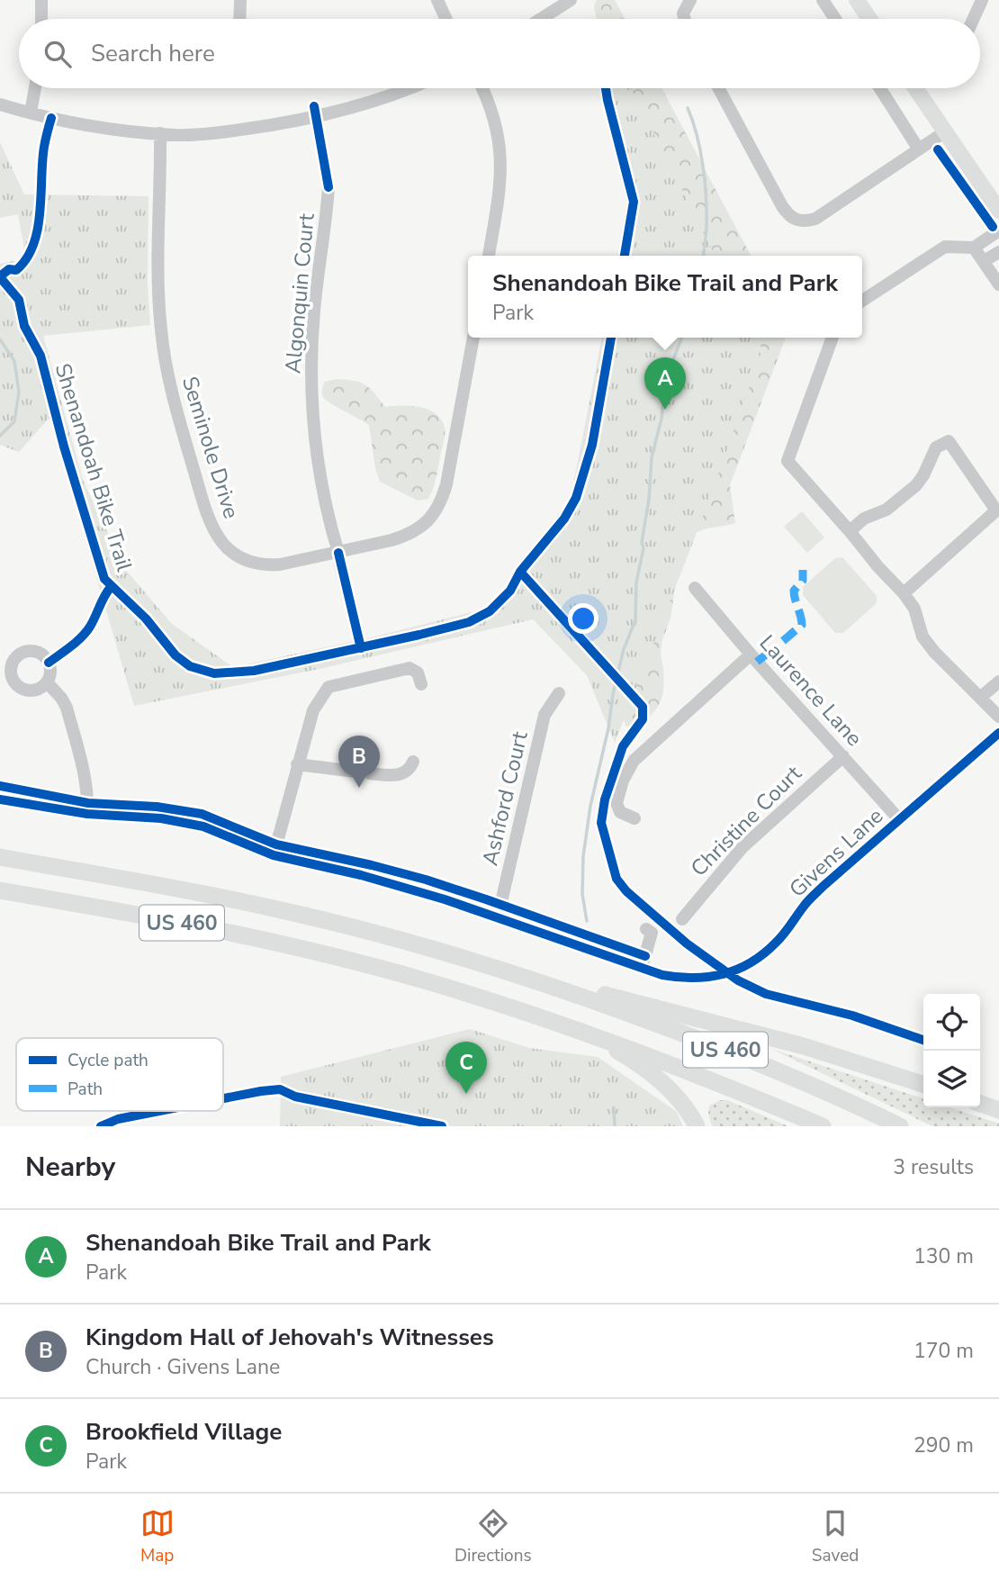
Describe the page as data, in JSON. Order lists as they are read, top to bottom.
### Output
{
  "streets": {
    "highway": ["US 460"],
    "street": [
      "Algonquin Court",
      "Seminole Drive",
      "Laurence Lane",
      "Ashford Court",
      "Christine Court",
      "Givens Lane"
    ],
    "cycle path": ["Shenandoah Bike Trail"]
  },
  "crossings": [
    ["Algonquin Court", "Seminole Drive"],
    ["Laurence Lane", "Christine Court"],
    ["Laurence Lane", "Givens Lane"],
    ["Ashford Court", "Givens Lane"]
  ],
  "legend": ["Cycle path", "Path"],
  "page": {
    "search": "Search here",
    "popup": ["Shenandoah Bike Trail and Park", "Park"],
    "pins": ["A", "B", "C"],
    "heading": ["Nearby", "3 results"],
    "list": [
      {
        "mark": "A",
        "name": "Shenandoah Bike Trail and Park",
        "note": "Park",
        "value": "130 m"
      },
      {
        "mark": "B",
        "name": "Kingdom Hall of Jehovah's Witnesses",
        "note": "Church · Givens Lane",
        "value": "170 m"
      },
      {
        "mark": "C",
        "name": "Brookfield Village",
        "note": "Park",
        "value": "290 m"
      }
    ],
    "nav": ["Map", "Directions", "Saved"]
  }
}
